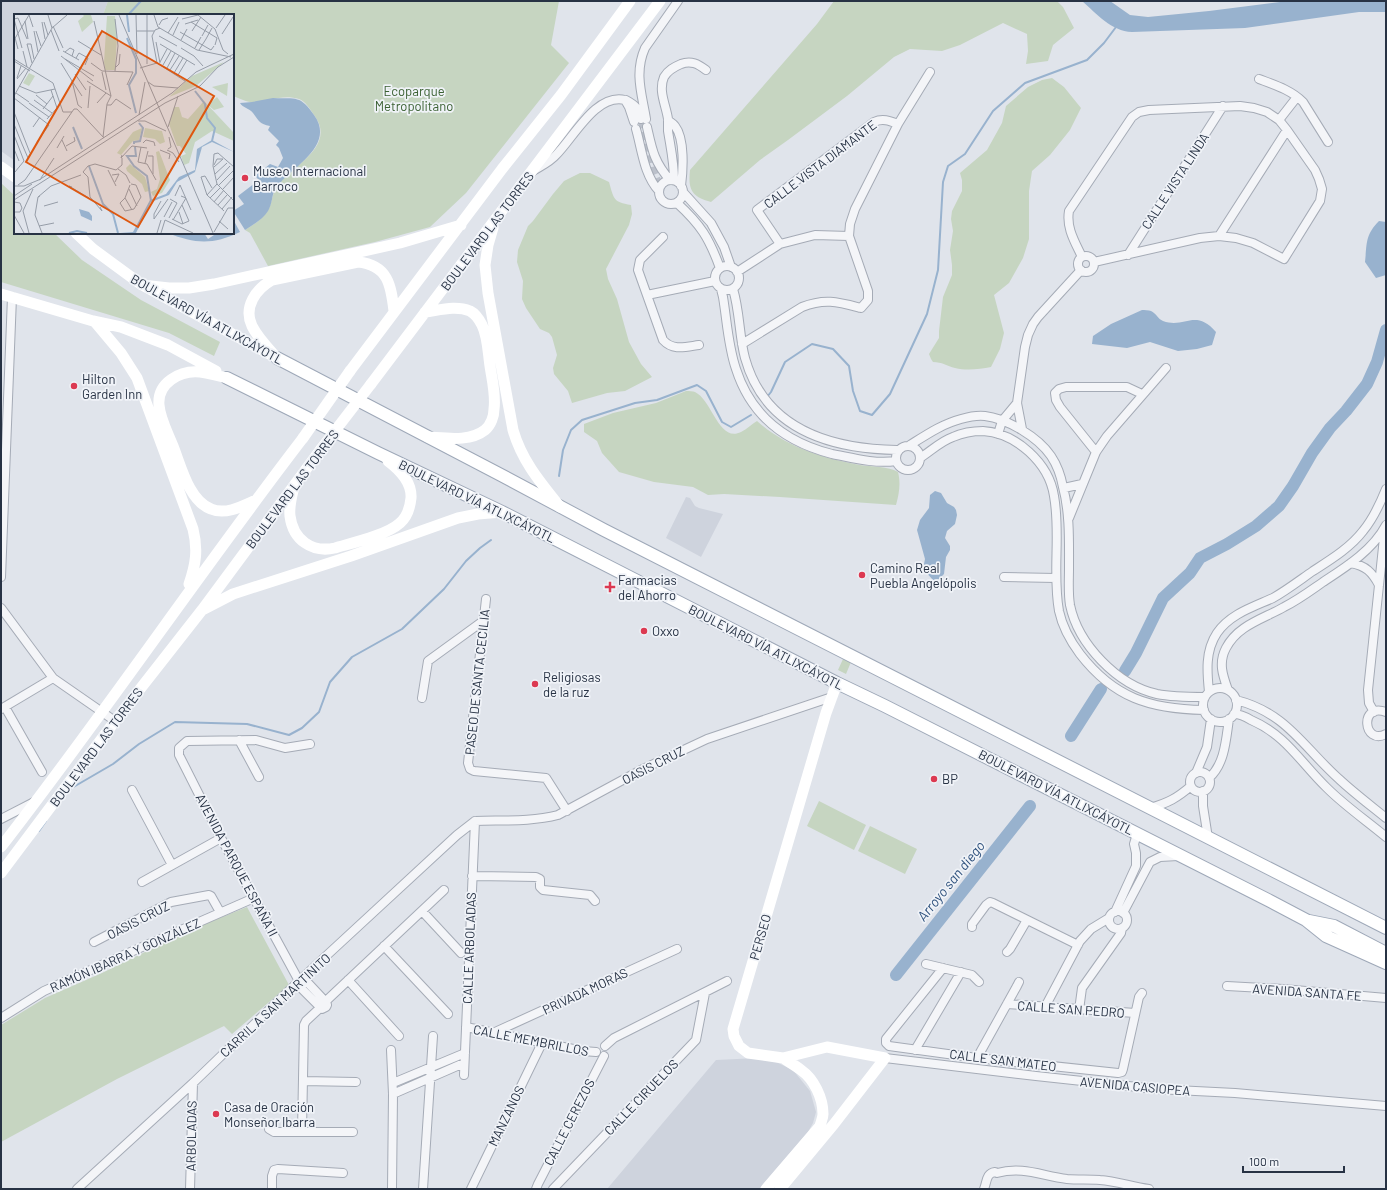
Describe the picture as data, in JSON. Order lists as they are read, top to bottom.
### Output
{
  "streets": {
    "main road": ["BOULEVARD LAS TORRES", "BOULEVARD VÍA ATLIXCÁYOTL", "PERSEO"],
    "street": [
      "CALLE VISTA DIAMANTE",
      "CALLE VISTA LINDA",
      "PASEO DE SANTA CECILIA",
      "OASIS CRUZ",
      "AVENIDA PARQUE ESPAÑA II",
      "CALLE ARBOLADAS",
      "RAMÓN IBARRA Y GONZÁLEZ",
      "PRIVADA MORAS",
      "AVENIDA SANTA FE",
      "CARRIL A SAN MARTINITO",
      "CALLE SAN PEDRO",
      "CALLE MEMBRILLOS",
      "CALLE SAN MATEO",
      "AVENIDA CASIOPEA",
      "CALLE CIRUELOS",
      "MANZANOS",
      "CALLE CEREZOS",
      "ARBOLADAS"
    ]
  },
  "crossings": [
    ["BOULEVARD VÍA ATLIXCÁYOTL", "PERSEO"],
    ["PASEO DE SANTA CECILIA", "OASIS CRUZ"],
    ["OASIS CRUZ", "PERSEO"],
    ["OASIS CRUZ", "CALLE ARBOLADAS"],
    ["OASIS CRUZ", "RAMÓN IBARRA Y GONZÁLEZ"],
    ["OASIS CRUZ", "CARRIL A SAN MARTINITO"],
    ["AVENIDA PARQUE ESPAÑA II", "RAMÓN IBARRA Y GONZÁLEZ"],
    ["AVENIDA PARQUE ESPAÑA II", "CARRIL A SAN MARTINITO"],
    ["PERSEO", "AVENIDA CASIOPEA"],
    ["CALLE ARBOLADAS", "CARRIL A SAN MARTINITO"],
    ["CALLE ARBOLADAS", "CALLE MEMBRILLOS"],
    ["PRIVADA MORAS", "CALLE MEMBRILLOS"],
    ["CARRIL A SAN MARTINITO", "ARBOLADAS"],
    ["CALLE SAN PEDRO", "CALLE SAN MATEO"],
    ["CALLE MEMBRILLOS", "CALLE CIRUELOS"],
    ["CALLE MEMBRILLOS", "MANZANOS"],
    ["CALLE MEMBRILLOS", "CALLE CEREZOS"]
  ],
  "water": ["Arroyo san diego"],
  "parks": ["Ecoparque Metropolitano"],
  "places": {
    "other": [
      "Museo Internacional Barroco",
      "Hilton Garden Inn",
      "Camino Real Puebla Angelópolis",
      "Oxxo",
      "Religiosas de la ruz",
      "BP",
      "Casa de Oración Monseñor Ibarra"
    ],
    "health": ["Farmacias del Ahorro"]
  },
  "scale_bar": "100 m"
}
